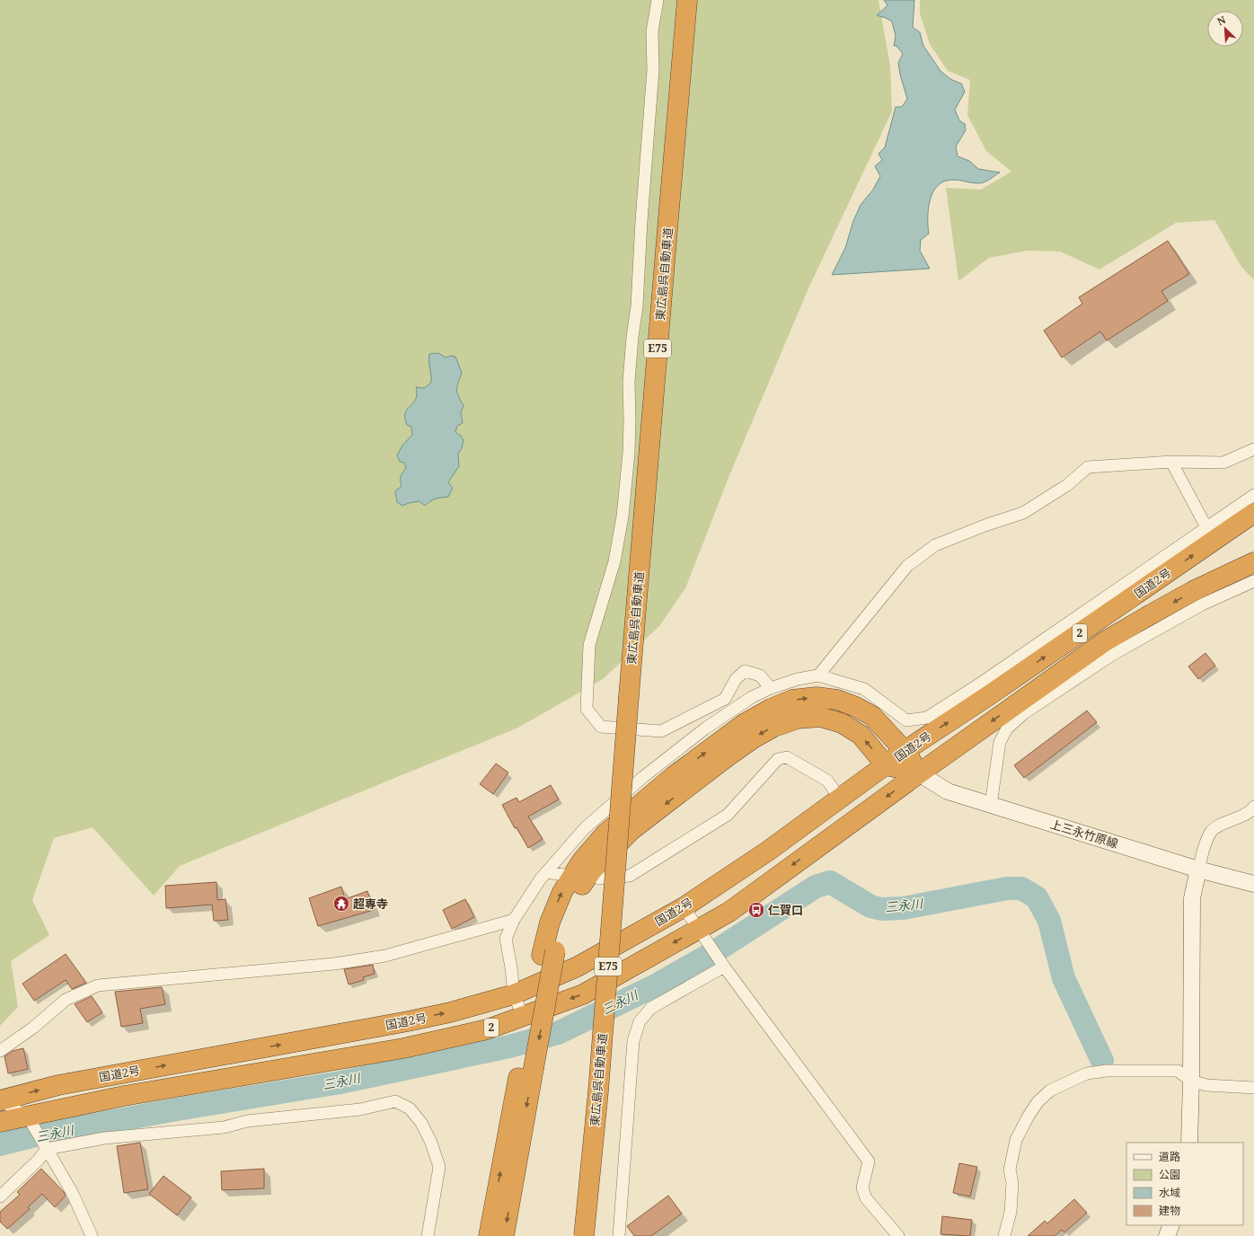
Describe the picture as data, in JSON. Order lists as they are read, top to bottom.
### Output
{
  "streets": {
    "highway": [
      "東広島呉自動車道",
      "E75",
      "国道2号",
      "2"
    ],
    "main road": ["上三永竹原線"]
  },
  "crossings": [
    ["国道2号", "上三永竹原線"]
  ],
  "water": ["三永川"],
  "places": {
    "temple": ["超専寺"],
    "bus stop": ["仁賀口"]
  },
  "legend": [
    "道路",
    "公園",
    "水域",
    "建物"
  ],
  "north": "top left"
}
